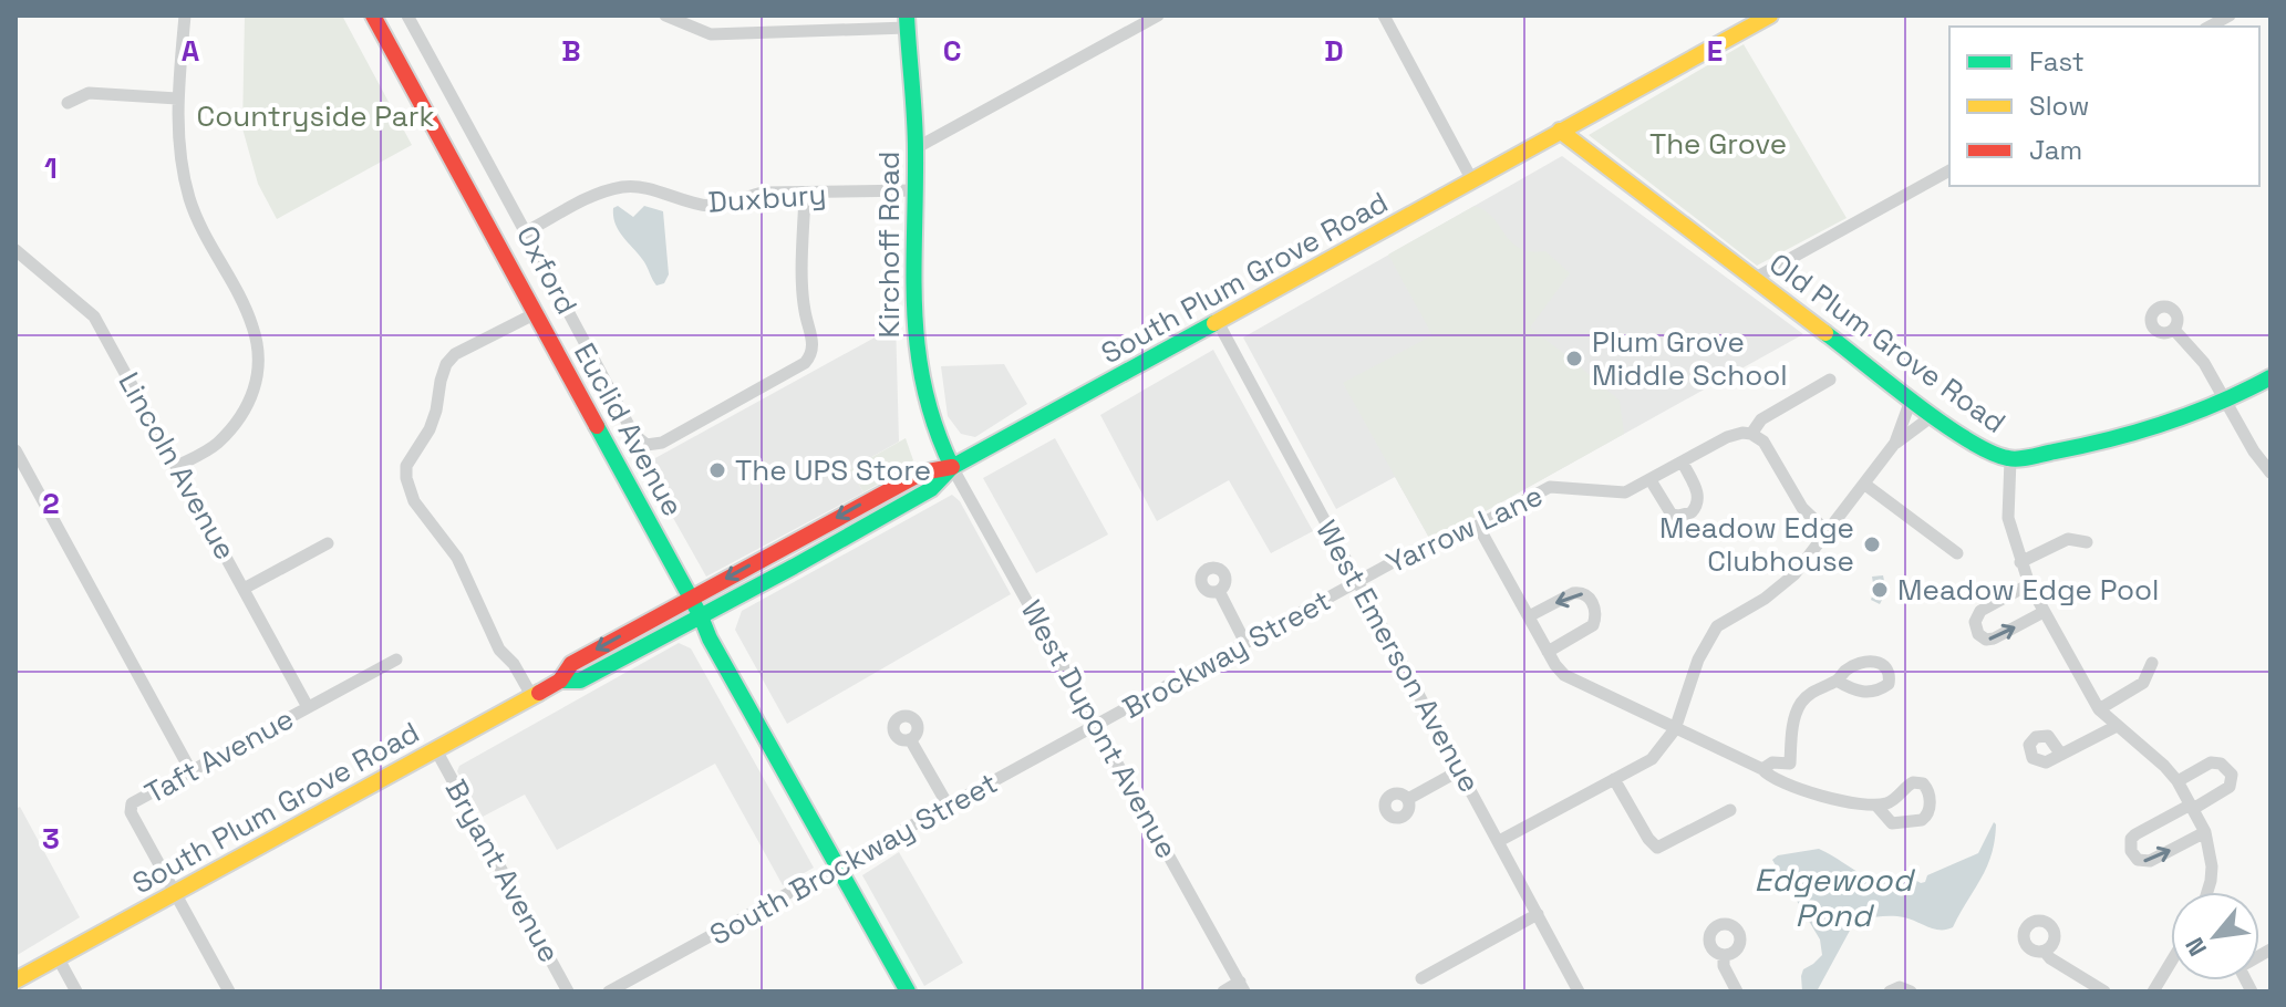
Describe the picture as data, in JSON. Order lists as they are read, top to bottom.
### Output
{
  "streets": {
    "main road": [
      "Kirchoff Road",
      "South Plum Grove Road",
      "Old Plum Grove Road",
      "Euclid Avenue"
    ],
    "street": [
      "Duxbury",
      "Oxford",
      "Lincoln Avenue",
      "Yarrow Lane",
      "Brockway Street",
      "West Emerson Avenue",
      "West Dupont Avenue",
      "Taft Avenue",
      "South Brockway Street",
      "Bryant Avenue"
    ]
  },
  "crossings": [
    ["Duxbury", "Kirchoff Road"],
    ["Duxbury", "Oxford"],
    ["Kirchoff Road", "South Plum Grove Road"],
    ["Kirchoff Road", "West Dupont Avenue"],
    ["South Plum Grove Road", "Old Plum Grove Road"],
    ["South Plum Grove Road", "Euclid Avenue"],
    ["South Plum Grove Road", "West Emerson Avenue"],
    ["South Plum Grove Road", "West Dupont Avenue"],
    ["South Plum Grove Road", "Taft Avenue"],
    ["South Plum Grove Road", "Bryant Avenue"],
    ["Euclid Avenue", "South Brockway Street"],
    ["Lincoln Avenue", "Taft Avenue"],
    ["Yarrow Lane", "Brockway Street"],
    ["Yarrow Lane", "West Emerson Avenue"],
    ["Brockway Street", "West Emerson Avenue"],
    ["Brockway Street", "West Dupont Avenue"],
    ["Brockway Street", "South Brockway Street"],
    ["West Dupont Avenue", "South Brockway Street"]
  ],
  "water": ["Edgewood Pond"],
  "parks": ["Countryside Park", "The Grove"],
  "places": [
    "Plum Grove Middle School",
    "The UPS Store",
    "Meadow Edge Clubhouse",
    "Meadow Edge Pool"
  ],
  "legend": ["Fast", "Slow", "Jam"],
  "north": "bottom left",
  "grid": {
    "columns": [
      "A",
      "B",
      "C",
      "D",
      "E"
    ],
    "rows": ["1", "2", "3"]
  }
}
